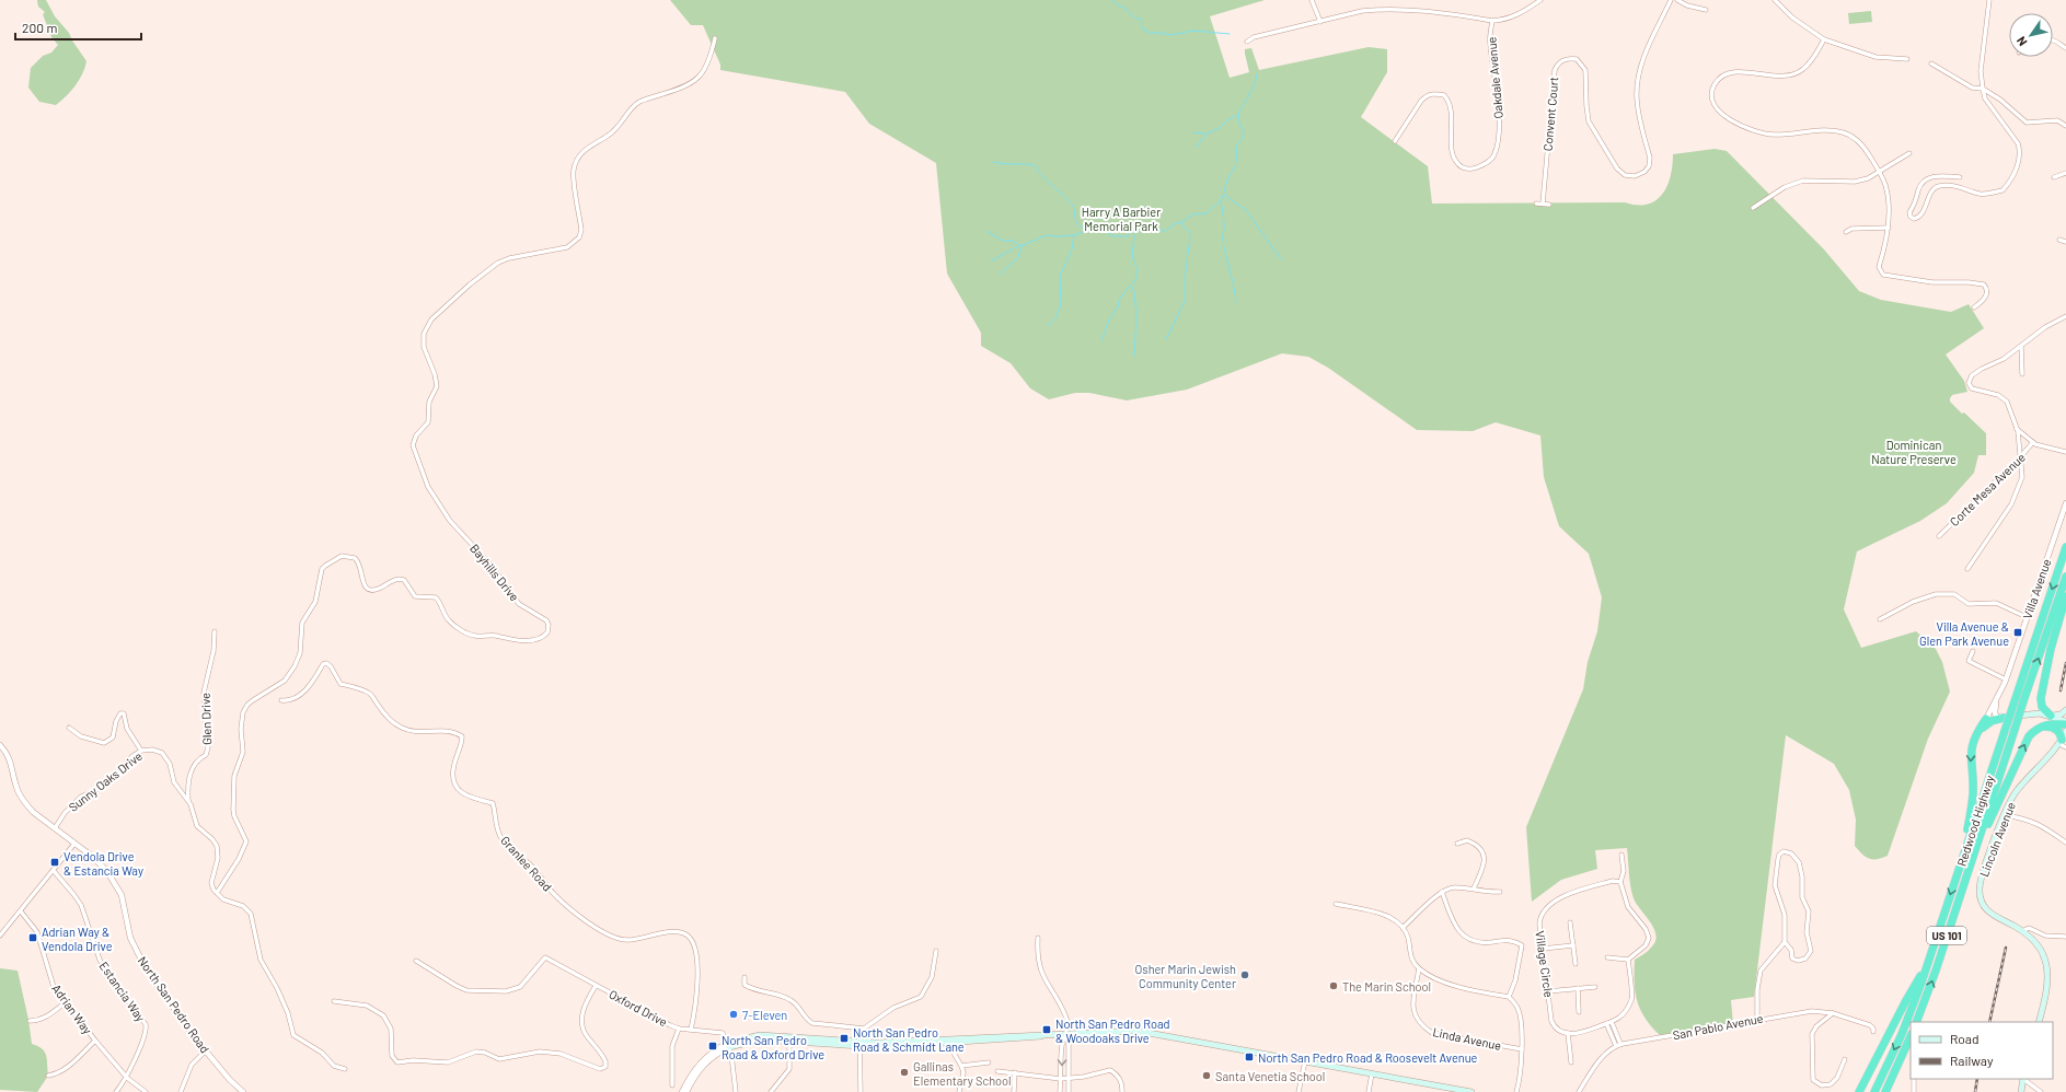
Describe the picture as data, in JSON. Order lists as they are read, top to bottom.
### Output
{
  "streets": {
    "highway": ["Redwood Highway", "US 101"],
    "main road": ["Lincoln Avenue"],
    "street": [
      "Oakdale Avenue",
      "Convent Court",
      "Corte Mesa Avenue",
      "Bayhills Drive",
      "Villa Avenue",
      "Glen Drive",
      "Sunny Oaks Drive",
      "Granlee Road",
      "Village Circle",
      "Estancia Way",
      "North San Pedro Road",
      "Oxford Drive",
      "Adrian Way",
      "San Pablo Avenue",
      "Linda Avenue"
    ]
  },
  "crossings": [
    ["Bayhills Drive", "Sunny Oaks Drive"],
    ["Glen Drive", "Sunny Oaks Drive"],
    ["Sunny Oaks Drive", "North San Pedro Road"],
    ["Granlee Road", "Oxford Drive"],
    ["Estancia Way", "Adrian Way"]
  ],
  "parks": ["Harry A Barbier Memorial Park", "Dominican Nature Preserve"],
  "places": {
    "transit": [
      "Villa Avenue & Glen Park Avenue",
      "Vendola Drive & Estancia Way",
      "Adrian Way & Vendola Drive",
      "North San Pedro Road & Woodoaks Drive",
      "North San Pedro Road & Schmidt Lane",
      "North San Pedro Road & Oxford Drive",
      "North San Pedro Road & Roosevelt Avenue"
    ],
    "other": [
      "Osher Marin Jewish Community Center",
      "The Marin School",
      "7-Eleven",
      "Gallinas Elementary School",
      "Santa Venetia School"
    ]
  },
  "legend": ["Road", "Railway"],
  "scale_bar": "200 m",
  "north": "bottom left"
}
